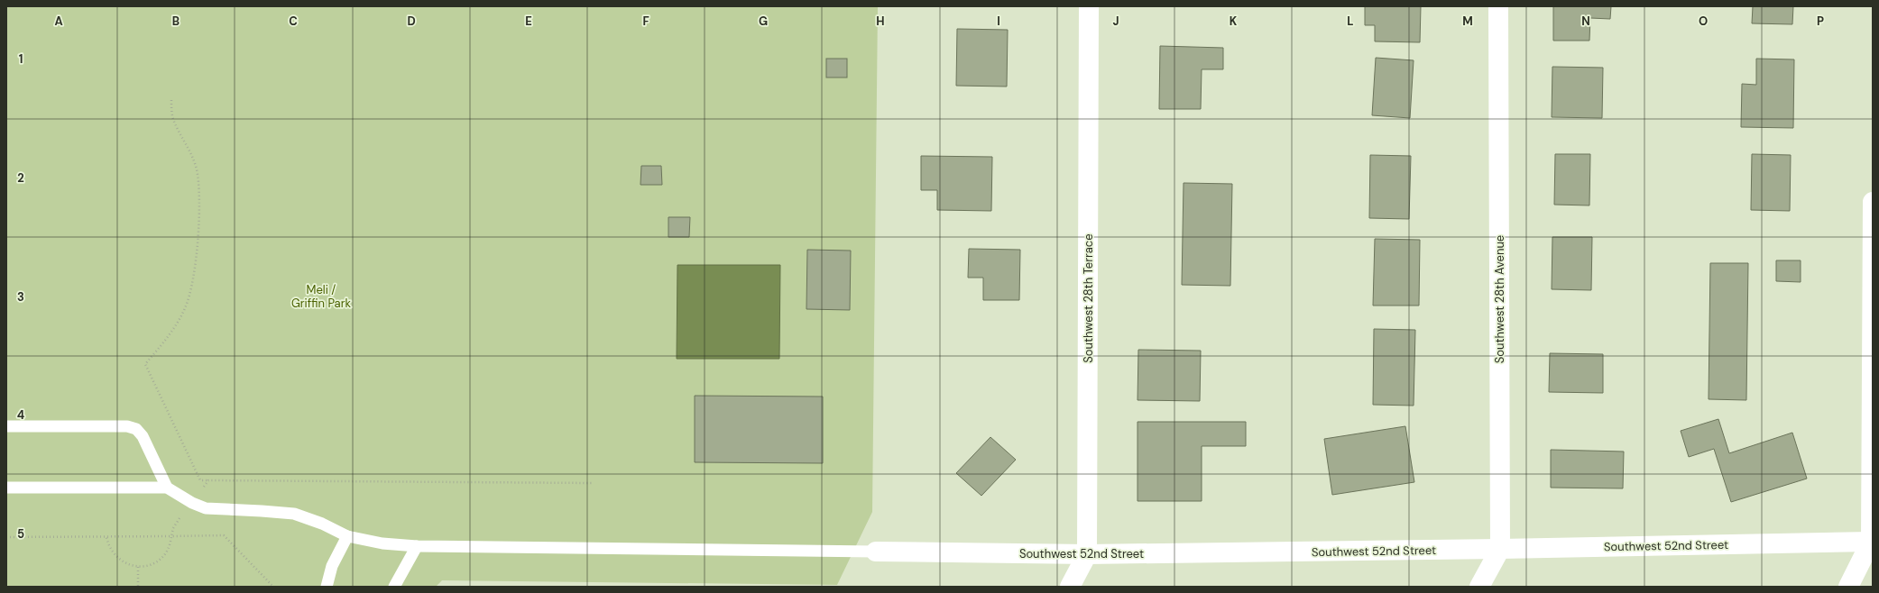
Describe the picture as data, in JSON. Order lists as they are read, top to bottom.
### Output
{
  "streets": {
    "street": ["Southwest 28th Terrace", "Southwest 28th Avenue", "Southwest 52nd Street"]
  },
  "crossings": [
    ["Southwest 28th Terrace", "Southwest 52nd Street"],
    ["Southwest 28th Avenue", "Southwest 52nd Street"]
  ],
  "parks": ["Meli / Griffin Park"],
  "grid": {
    "columns": [
      "A",
      "B",
      "C",
      "D",
      "E",
      "F",
      "G",
      "H",
      "I",
      "J",
      "K",
      "L",
      "M",
      "N",
      "O",
      "P"
    ],
    "rows": [
      "1",
      "2",
      "3",
      "4",
      "5"
    ]
  }
}
